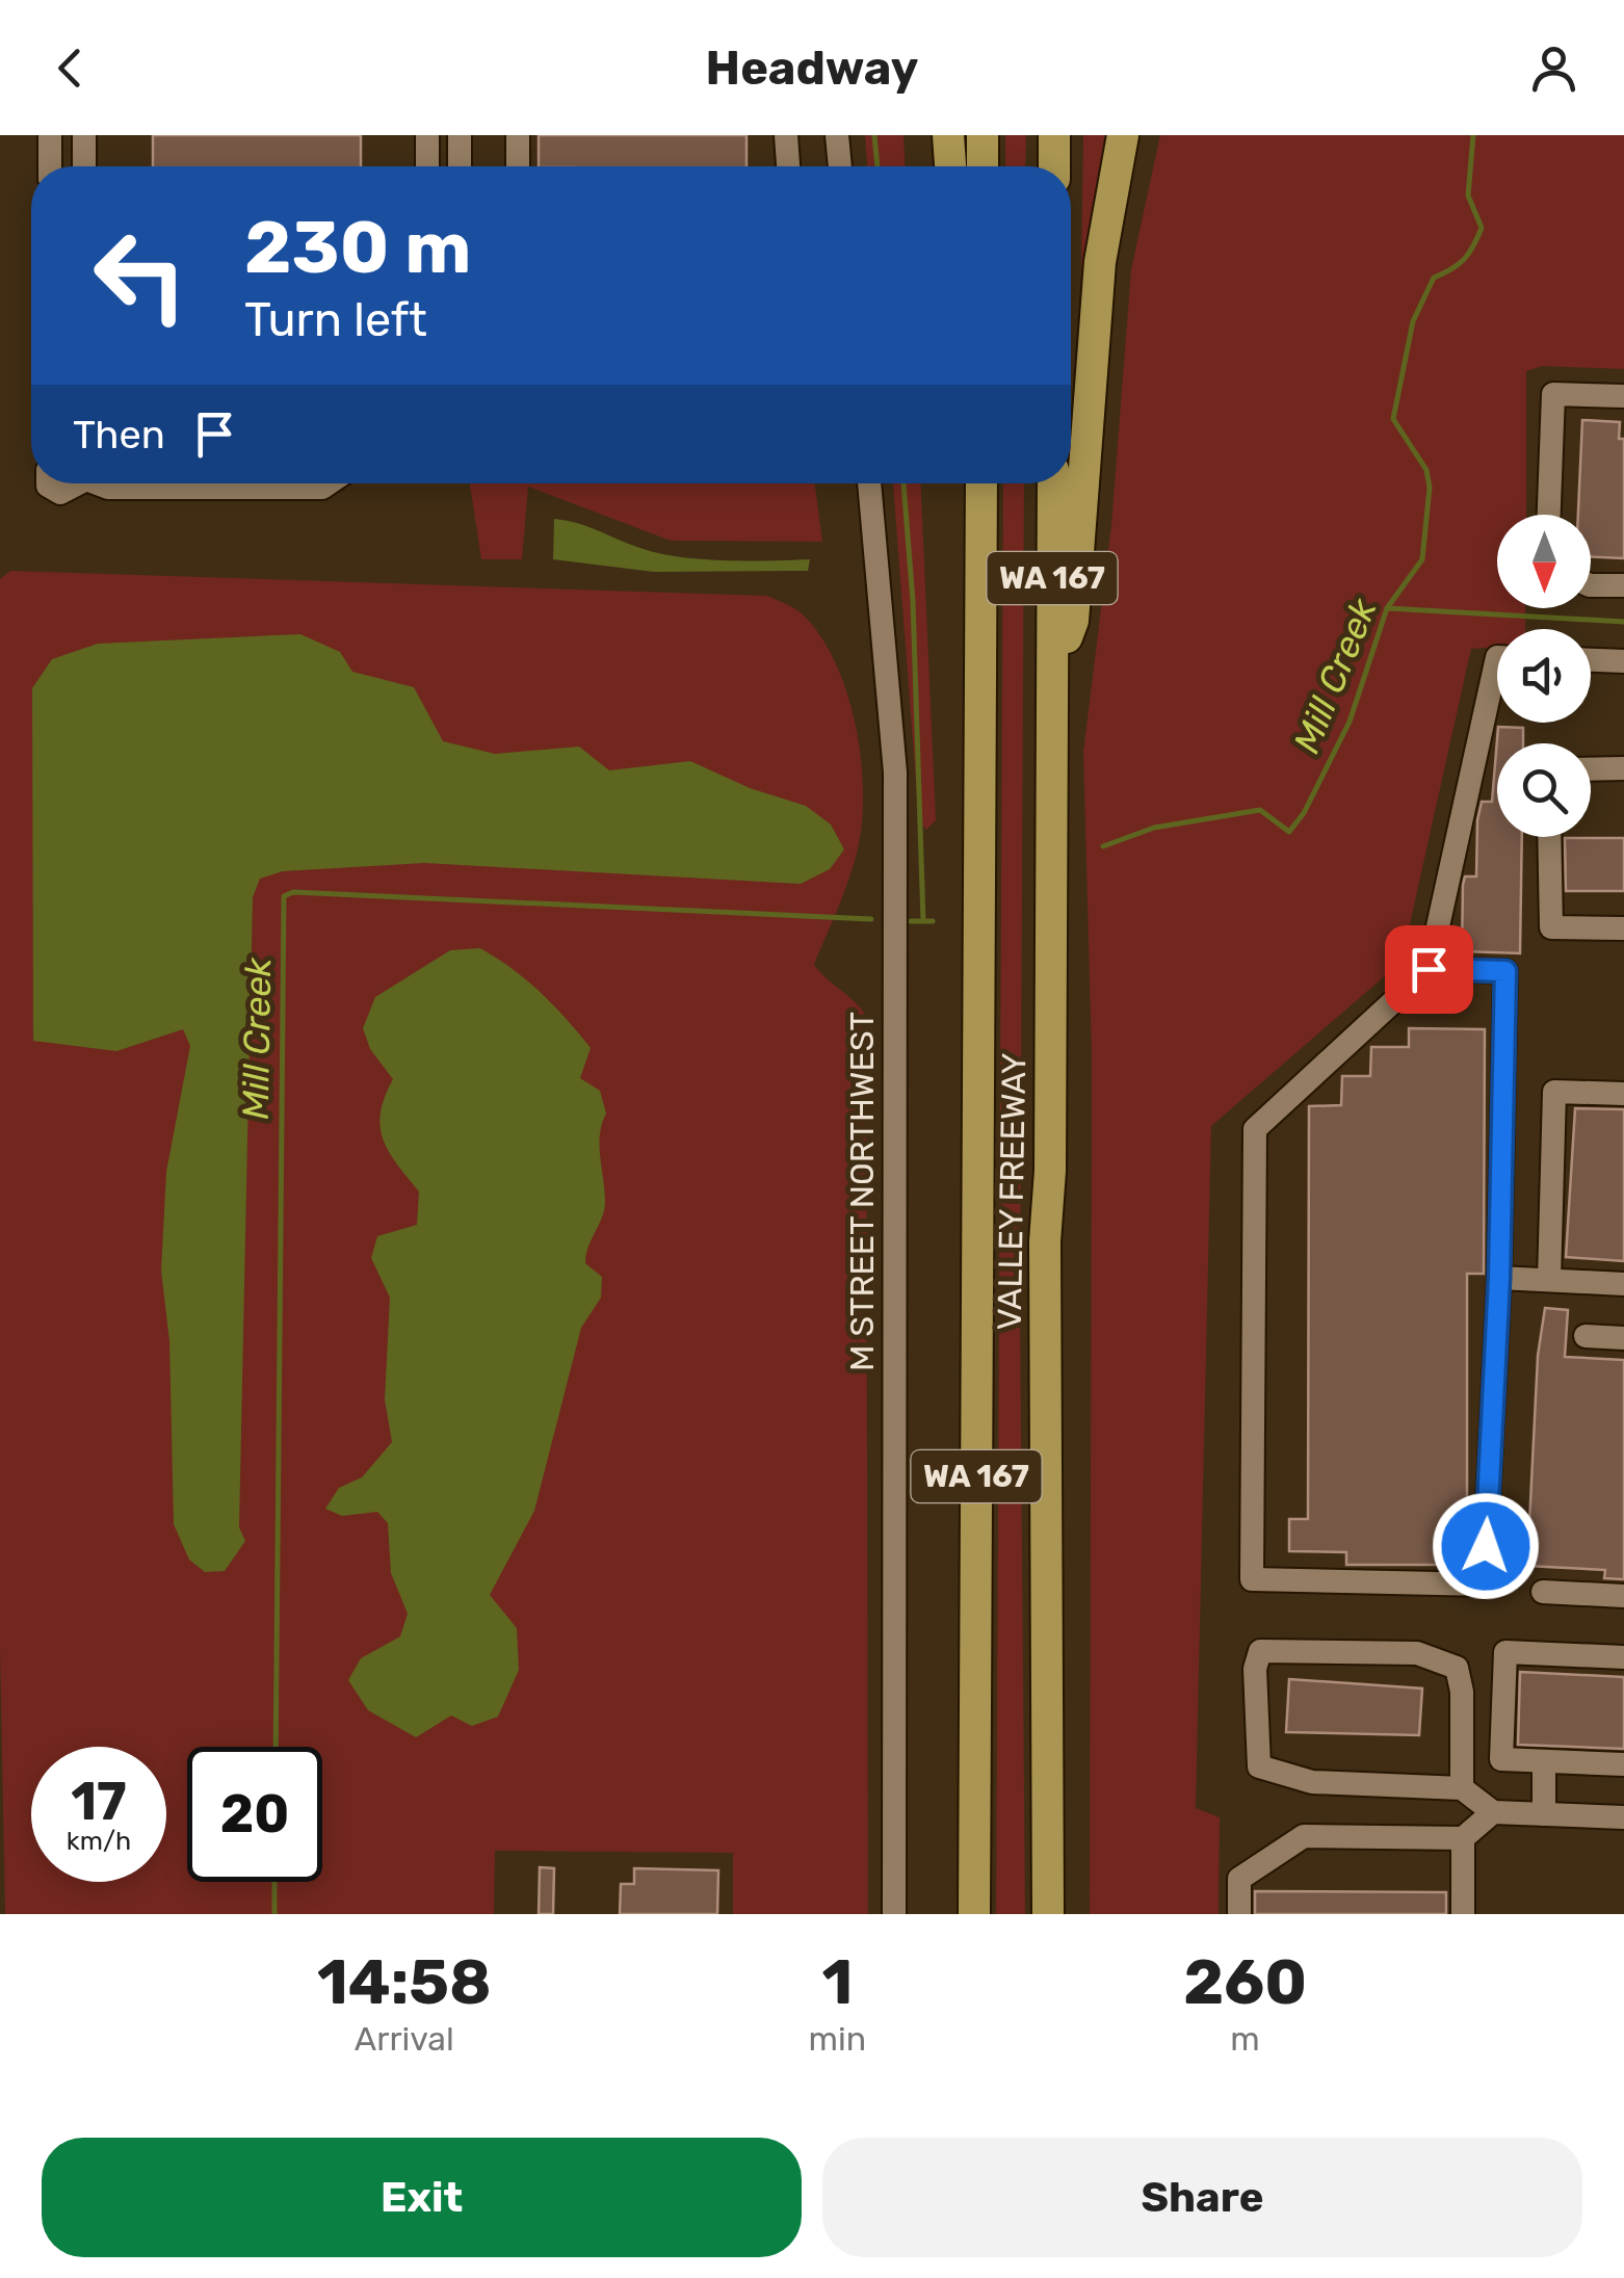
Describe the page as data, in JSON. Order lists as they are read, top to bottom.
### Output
{
  "streets": {
    "highway": ["WA 167", "VALLEY FREEWAY"],
    "street": ["M STREET NORTHWEST"]
  },
  "water": ["Mill Creek"],
  "north": "bottom",
  "page": {
    "header": "Headway",
    "turn": ["230 m", "Turn left"],
    "then": "Then",
    "speed": "17 km/h",
    "limit": "20",
    "eta": [
      "14:58",
      "Arrival",
      "1",
      "min",
      "260",
      "m"
    ],
    "buttons": ["Exit", "Share"]
  }
}
